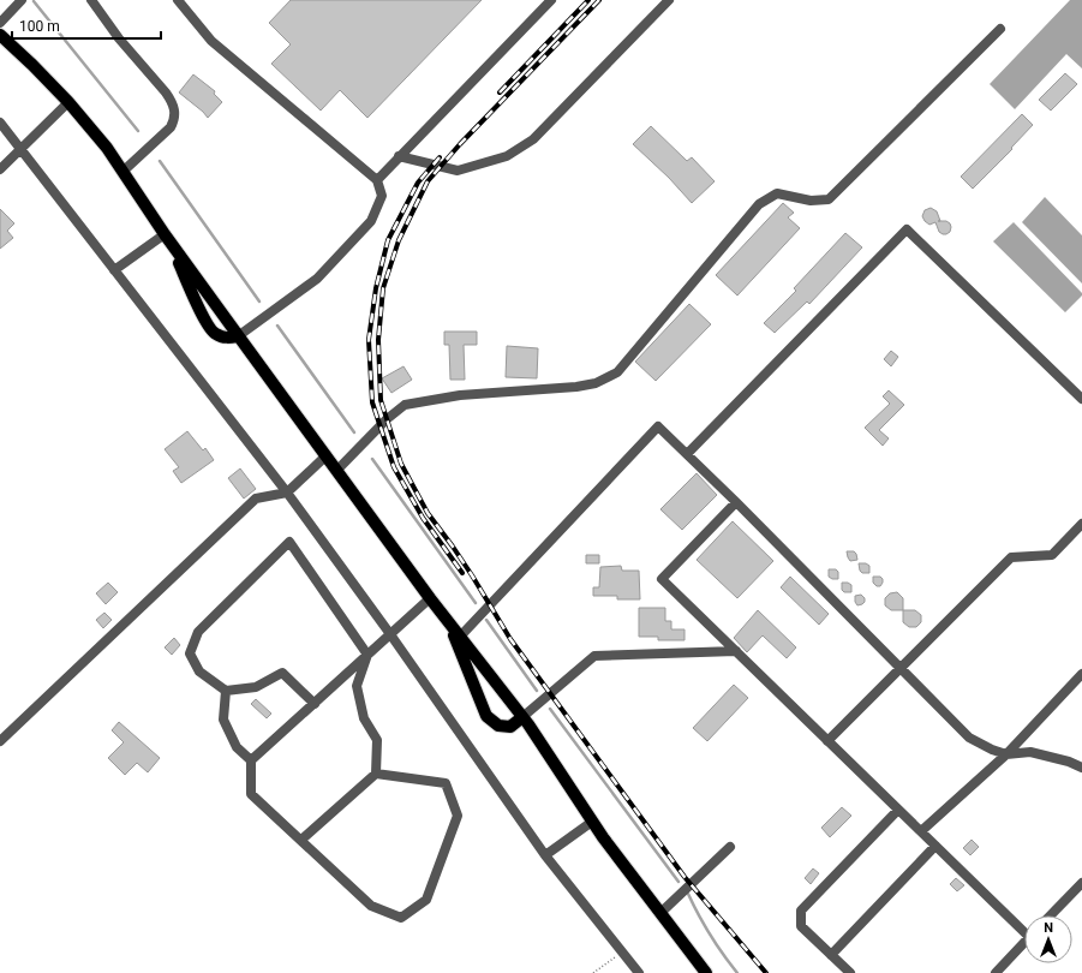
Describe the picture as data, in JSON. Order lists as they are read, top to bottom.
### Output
{
  "scale_bar": "100 m",
  "north": "top"
}
